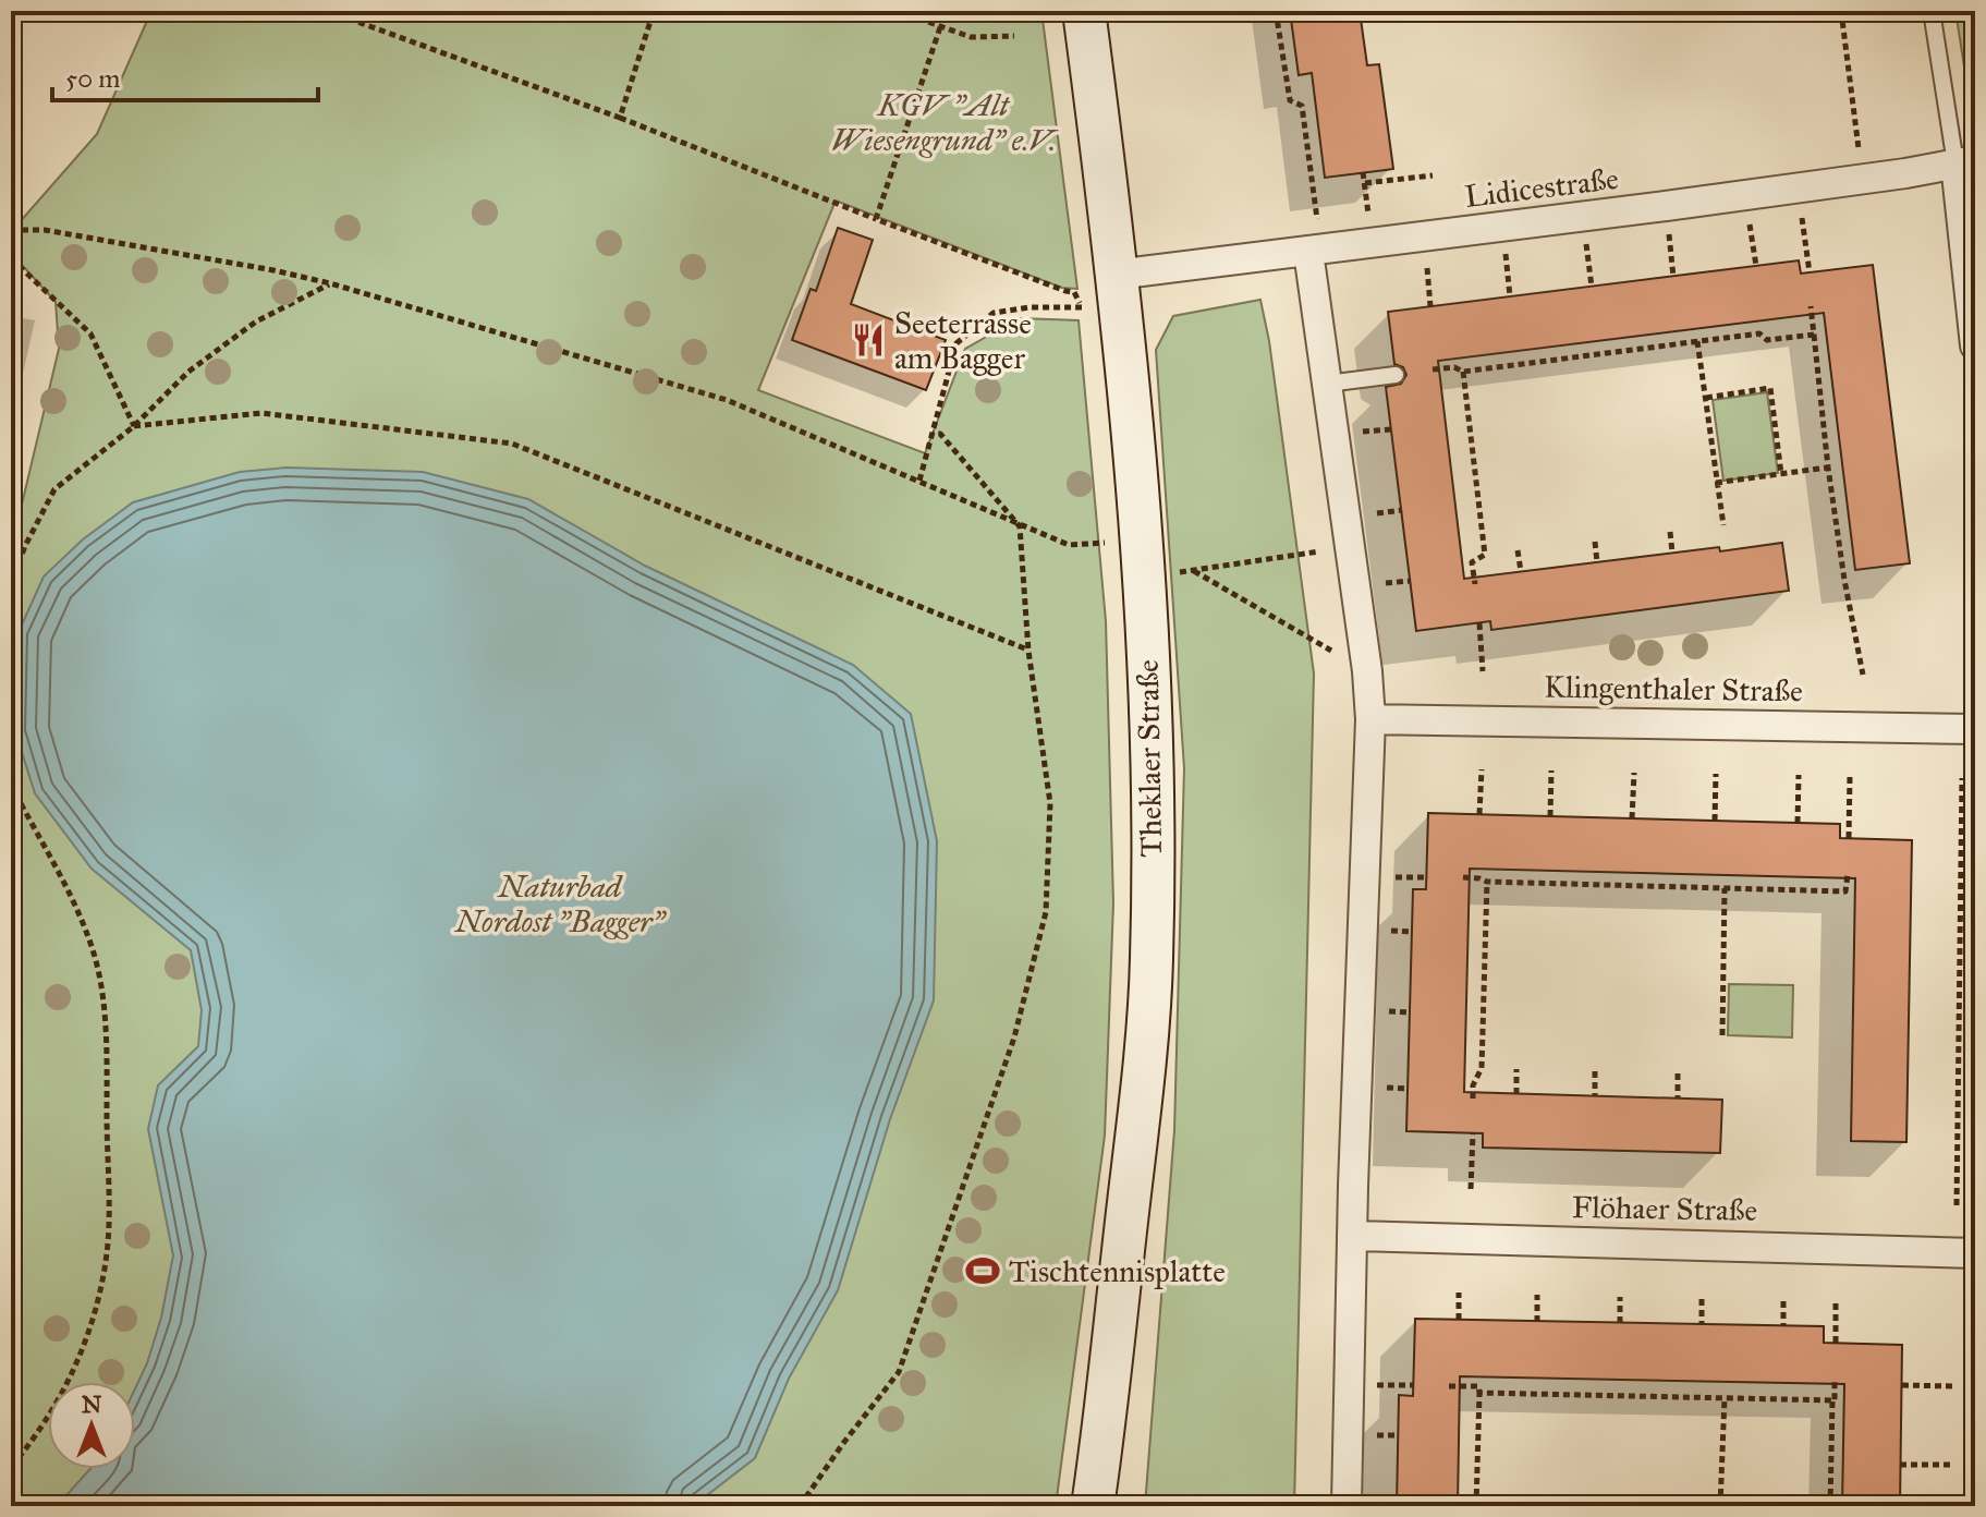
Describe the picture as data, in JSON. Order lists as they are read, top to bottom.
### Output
{
  "streets": {
    "main road": ["Theklaer Straße"],
    "street": ["Lidicestraße", "Klingenthaler Straße", "Flöhaer Straße"]
  },
  "crossings": [
    ["Lidicestraße", "Theklaer Straße"]
  ],
  "parks": ["KGV \"Alt Wiesengrund\" e.V.", "Naturbad Nordost \"Bagger\""],
  "places": {
    "restaurant": ["Seeterrasse am Bagger"],
    "sports": ["Tischtennisplatte"]
  },
  "scale_bar": "50 m",
  "north": "top"
}
